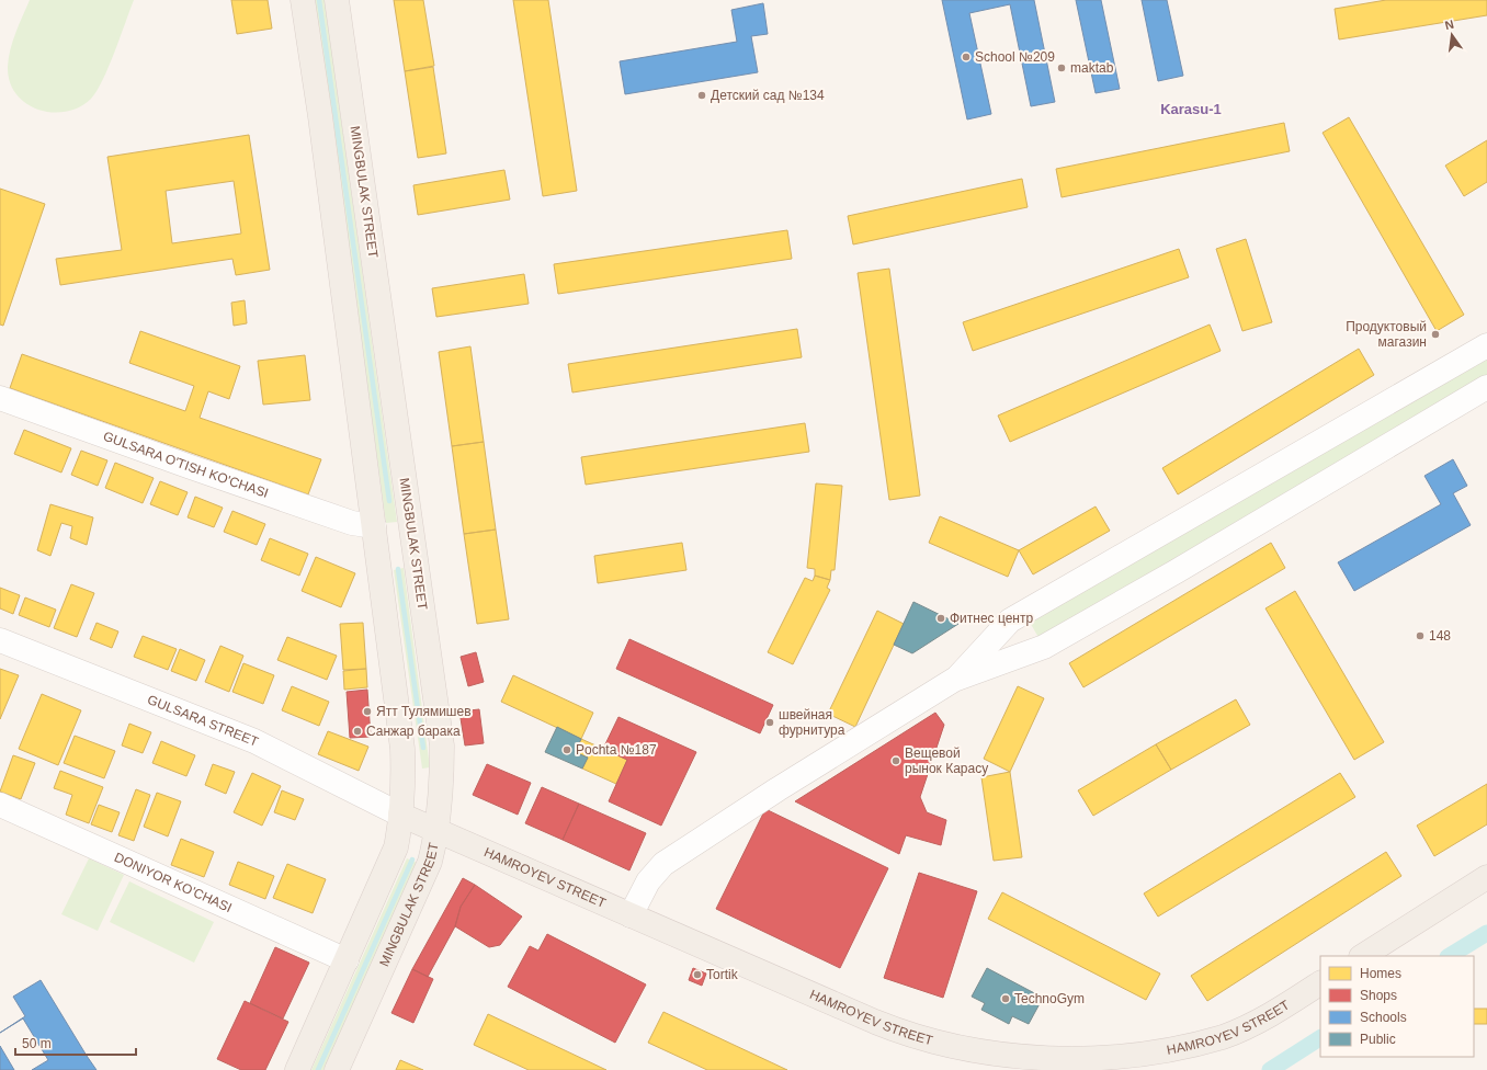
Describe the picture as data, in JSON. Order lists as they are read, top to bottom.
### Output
{
  "streets": {
    "main road": ["MINGBULAK STREET", "HAMROYEV STREET"],
    "street": ["GULSARA O'TISH KO'CHASI", "GULSARA STREET", "DONIYOR KO'CHASI"]
  },
  "crossings": [
    ["MINGBULAK STREET", "HAMROYEV STREET"],
    ["GULSARA STREET", "HAMROYEV STREET"]
  ],
  "districts": ["Karasu-1"],
  "places": [
    "School №209",
    "maktab",
    "Детский сад №134",
    "Продуктовый магазин",
    "Фитнес центр",
    "148",
    "Ятт Тулямишев",
    "швейная фурнитура",
    "Санжар барака",
    "Pochta №187",
    "Вещевой рынок Карасу",
    "Tortik",
    "TechnoGym"
  ],
  "legend": [
    "Homes",
    "Shops",
    "Schools",
    "Public"
  ],
  "scale_bar": "50 m",
  "north": "top"
}
